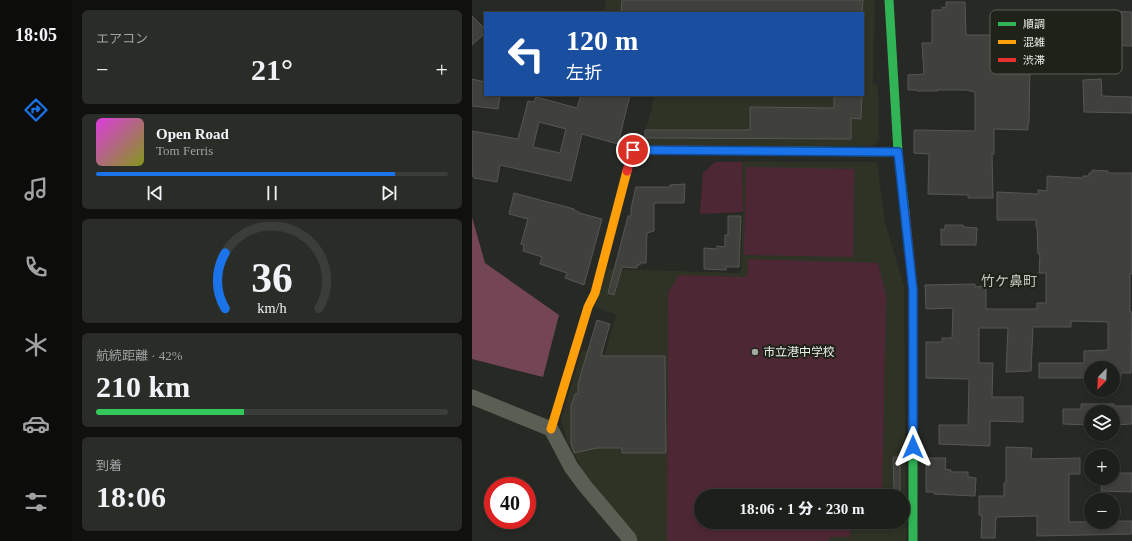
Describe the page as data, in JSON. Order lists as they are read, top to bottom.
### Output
{
  "districts": ["竹ケ鼻町"],
  "places": ["市立港中学校"],
  "legend": ["順調", "混雑", "渋滞"],
  "north": "bottom left",
  "page": {
    "tabs": "18:05",
    "tile": [
      "エアコン",
      ["航続距離 · 42%", "210 km"],
      ["到着", "18:06"]
    ],
    "turn": ["120 m", "左折"],
    "heat": ["−", "21°", "+"],
    "song": ["Open Road", "Tom Ferris"],
    "map_buttons": ["+", "−"],
    "limit": "40",
    "trip": "18:06 · 1 分 · 230 m",
    "gauge": ["36", "km/h"]
  }
}
